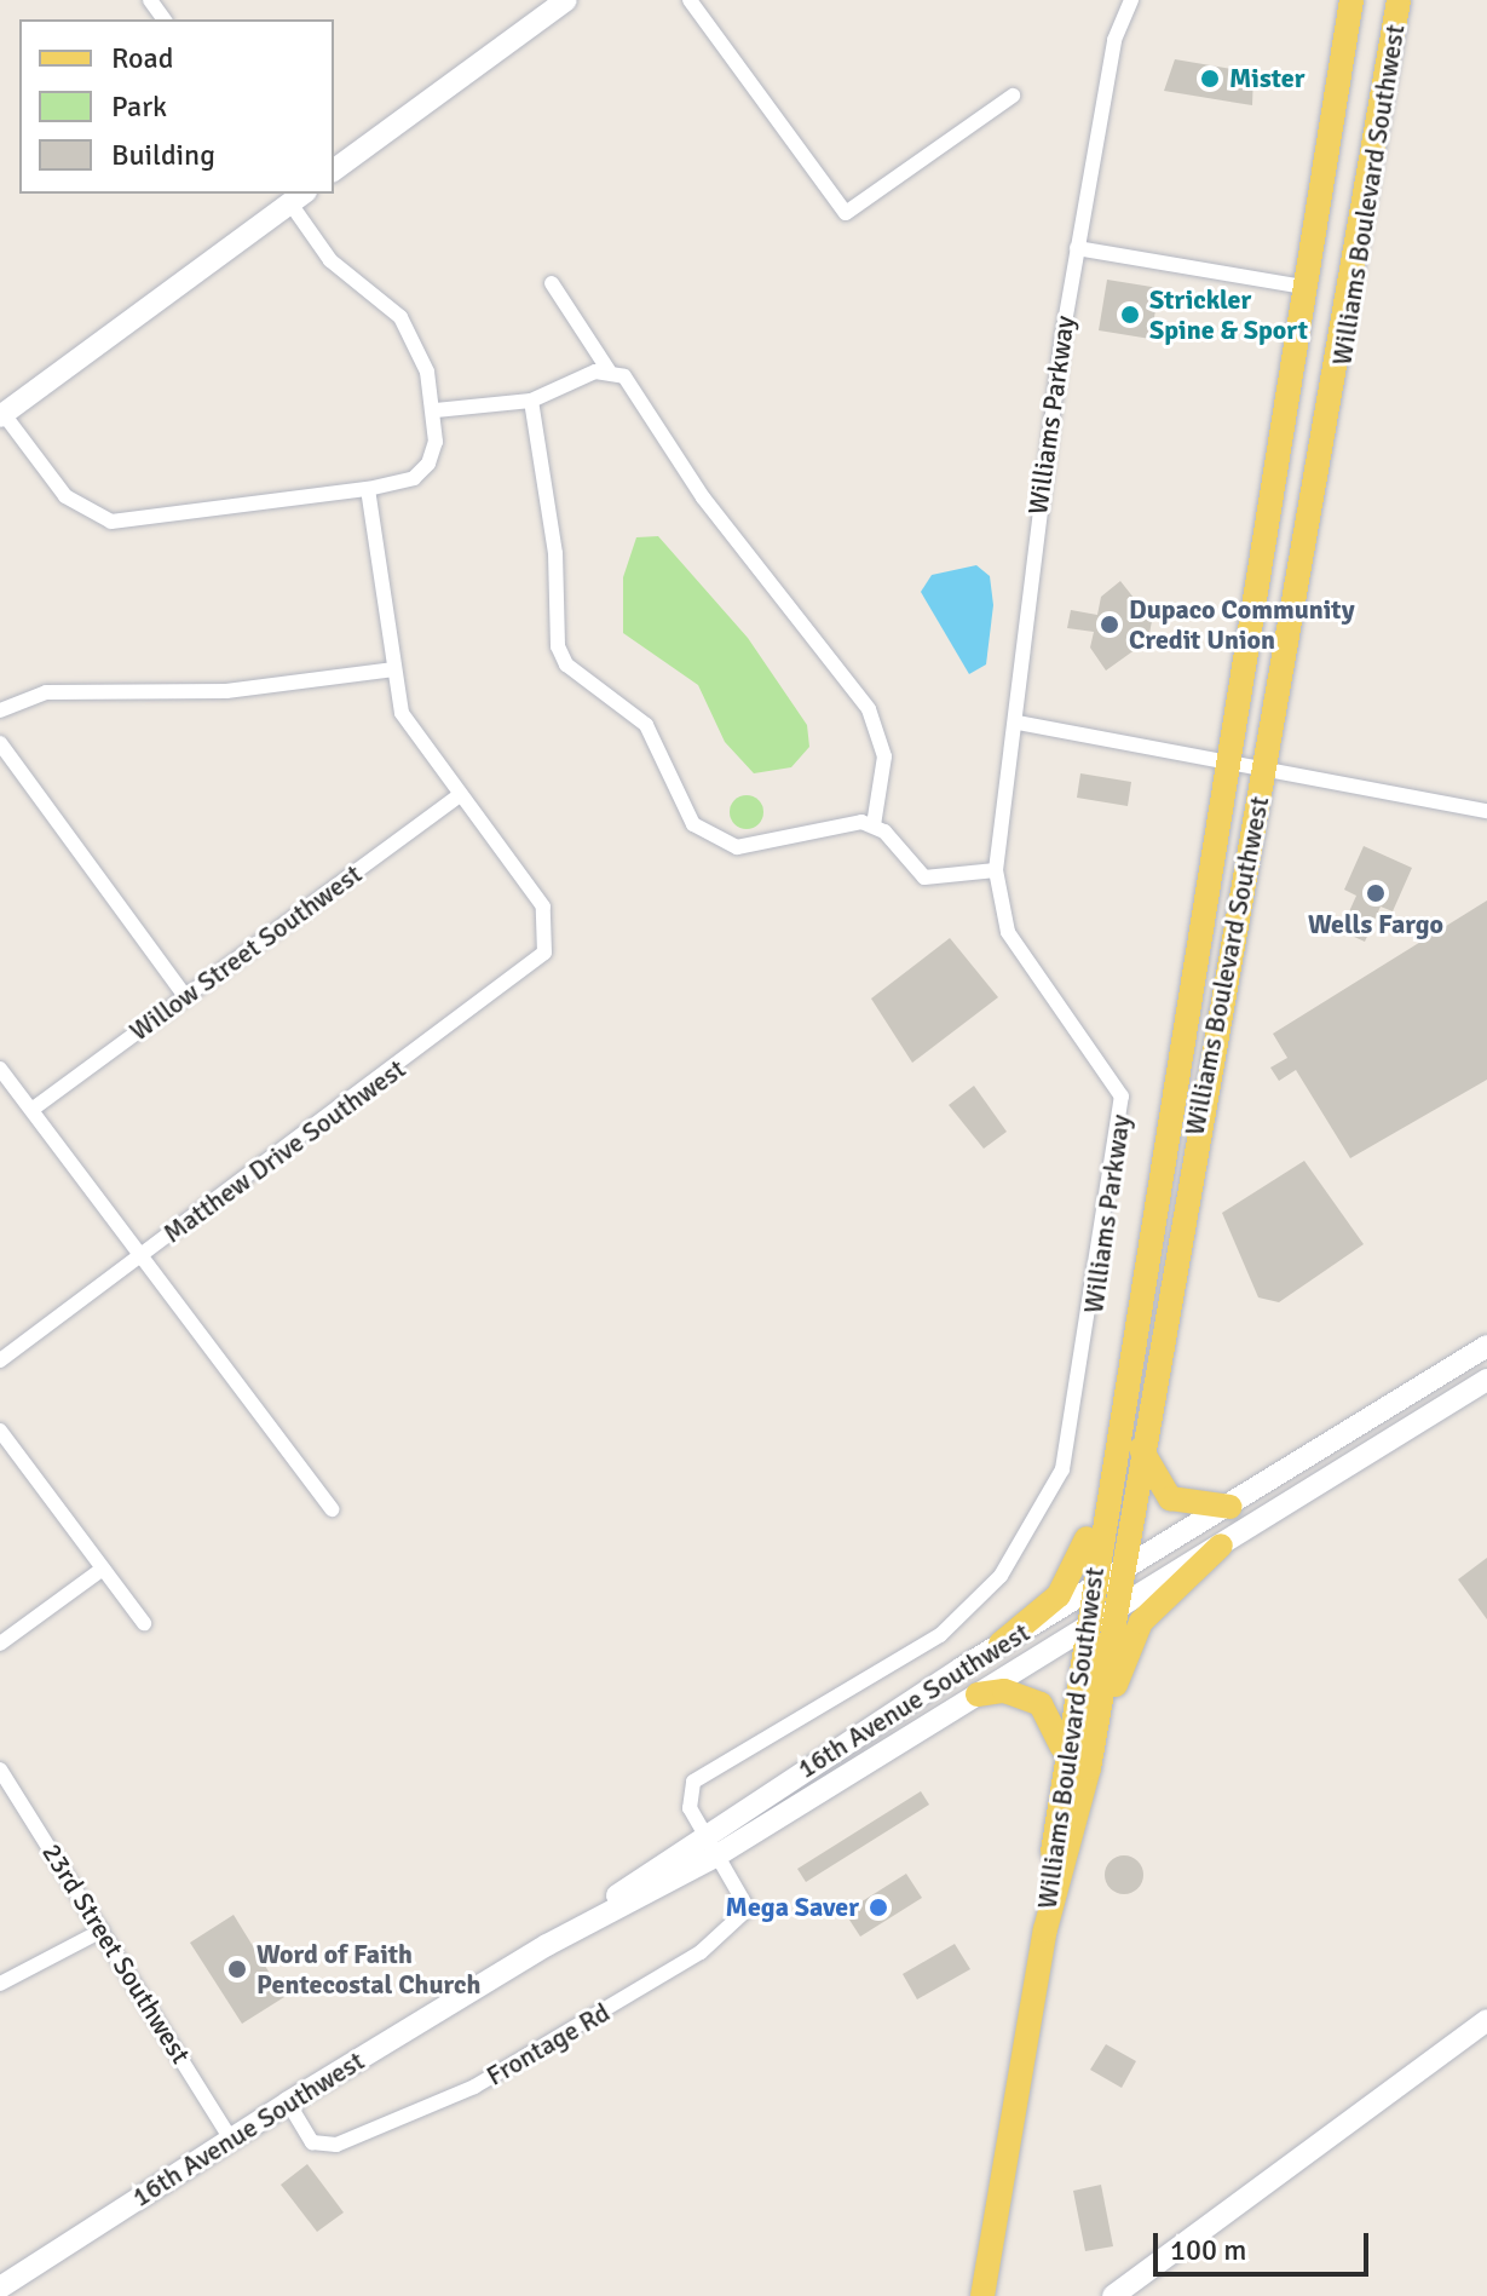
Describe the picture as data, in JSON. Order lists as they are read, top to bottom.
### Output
{
  "streets": {
    "main road": ["Williams Boulevard Southwest", "16th Avenue Southwest"],
    "street": [
      "Williams Parkway",
      "Willow Street Southwest",
      "Matthew Drive Southwest",
      "23rd Street Southwest",
      "Frontage Rd"
    ]
  },
  "crossings": [
    ["Williams Boulevard Southwest", "16th Avenue Southwest"],
    ["Williams Parkway", "16th Avenue Southwest"],
    ["Williams Parkway", "Frontage Rd"],
    ["Willow Street Southwest", "Matthew Drive Southwest"],
    ["16th Avenue Southwest", "23rd Street Southwest"],
    ["16th Avenue Southwest", "Frontage Rd"]
  ],
  "places": [
    "Mister",
    "Strickler Spine & Sport",
    "Dupaco Community Credit Union",
    "Wells Fargo",
    "Mega Saver",
    "Word of Faith Pentecostal Church"
  ],
  "legend": ["Road", "Park", "Building"],
  "scale_bar": "100 m"
}
